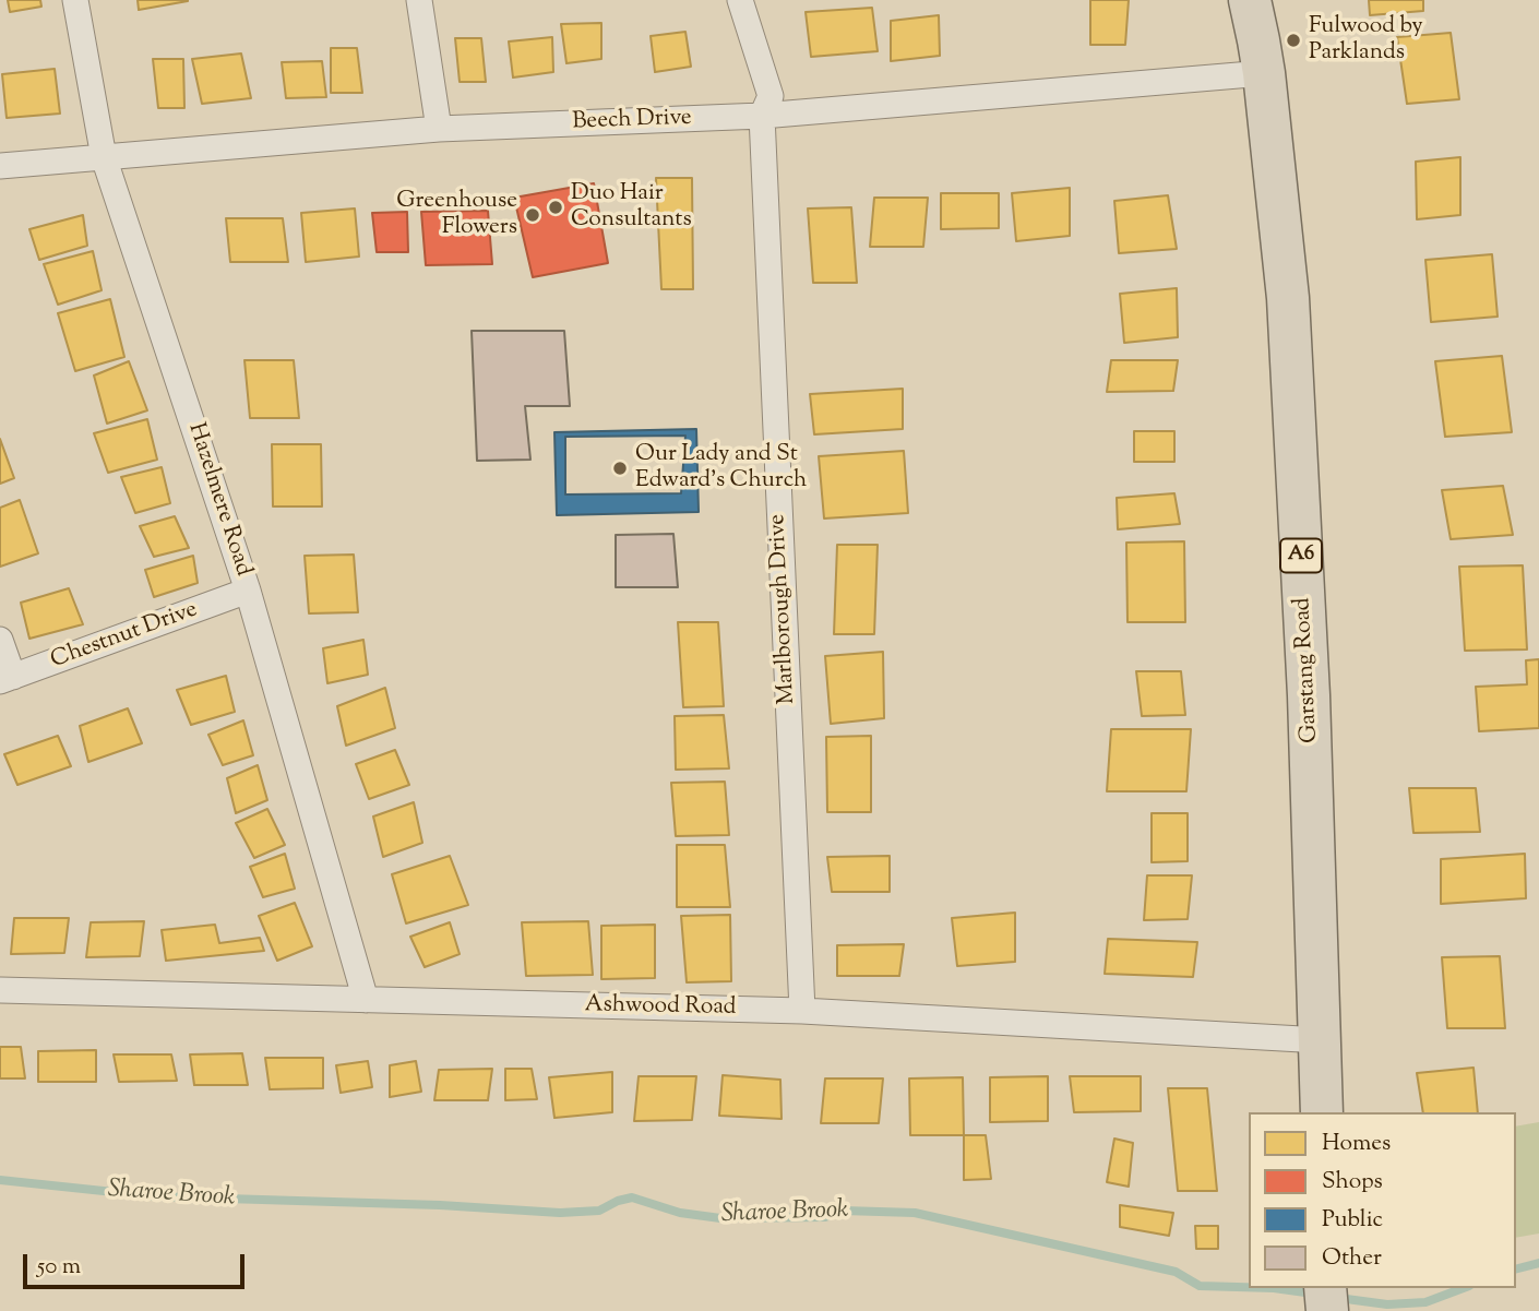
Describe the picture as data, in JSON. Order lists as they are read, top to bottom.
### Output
{
  "streets": {
    "highway": ["A6", "Garstang Road"],
    "street": [
      "Beech Drive",
      "Hazelmere Road",
      "Marlborough Drive",
      "Chestnut Drive",
      "Ashwood Road"
    ]
  },
  "crossings": [
    ["Beech Drive", "Hazelmere Road"],
    ["Beech Drive", "Marlborough Drive"],
    ["Beech Drive", "Garstang Road"],
    ["Hazelmere Road", "Chestnut Drive"],
    ["Hazelmere Road", "Ashwood Road"],
    ["Marlborough Drive", "Ashwood Road"],
    ["Garstang Road", "Ashwood Road"]
  ],
  "water": ["Sharoe Brook"],
  "places": [
    "Fulwood by Parklands",
    "Duo Hair Consultants",
    "Greenhouse Flowers",
    "Our Lady and St Edward's Church"
  ],
  "legend": [
    "Homes",
    "Shops",
    "Public",
    "Other"
  ],
  "scale_bar": "50 m"
}
